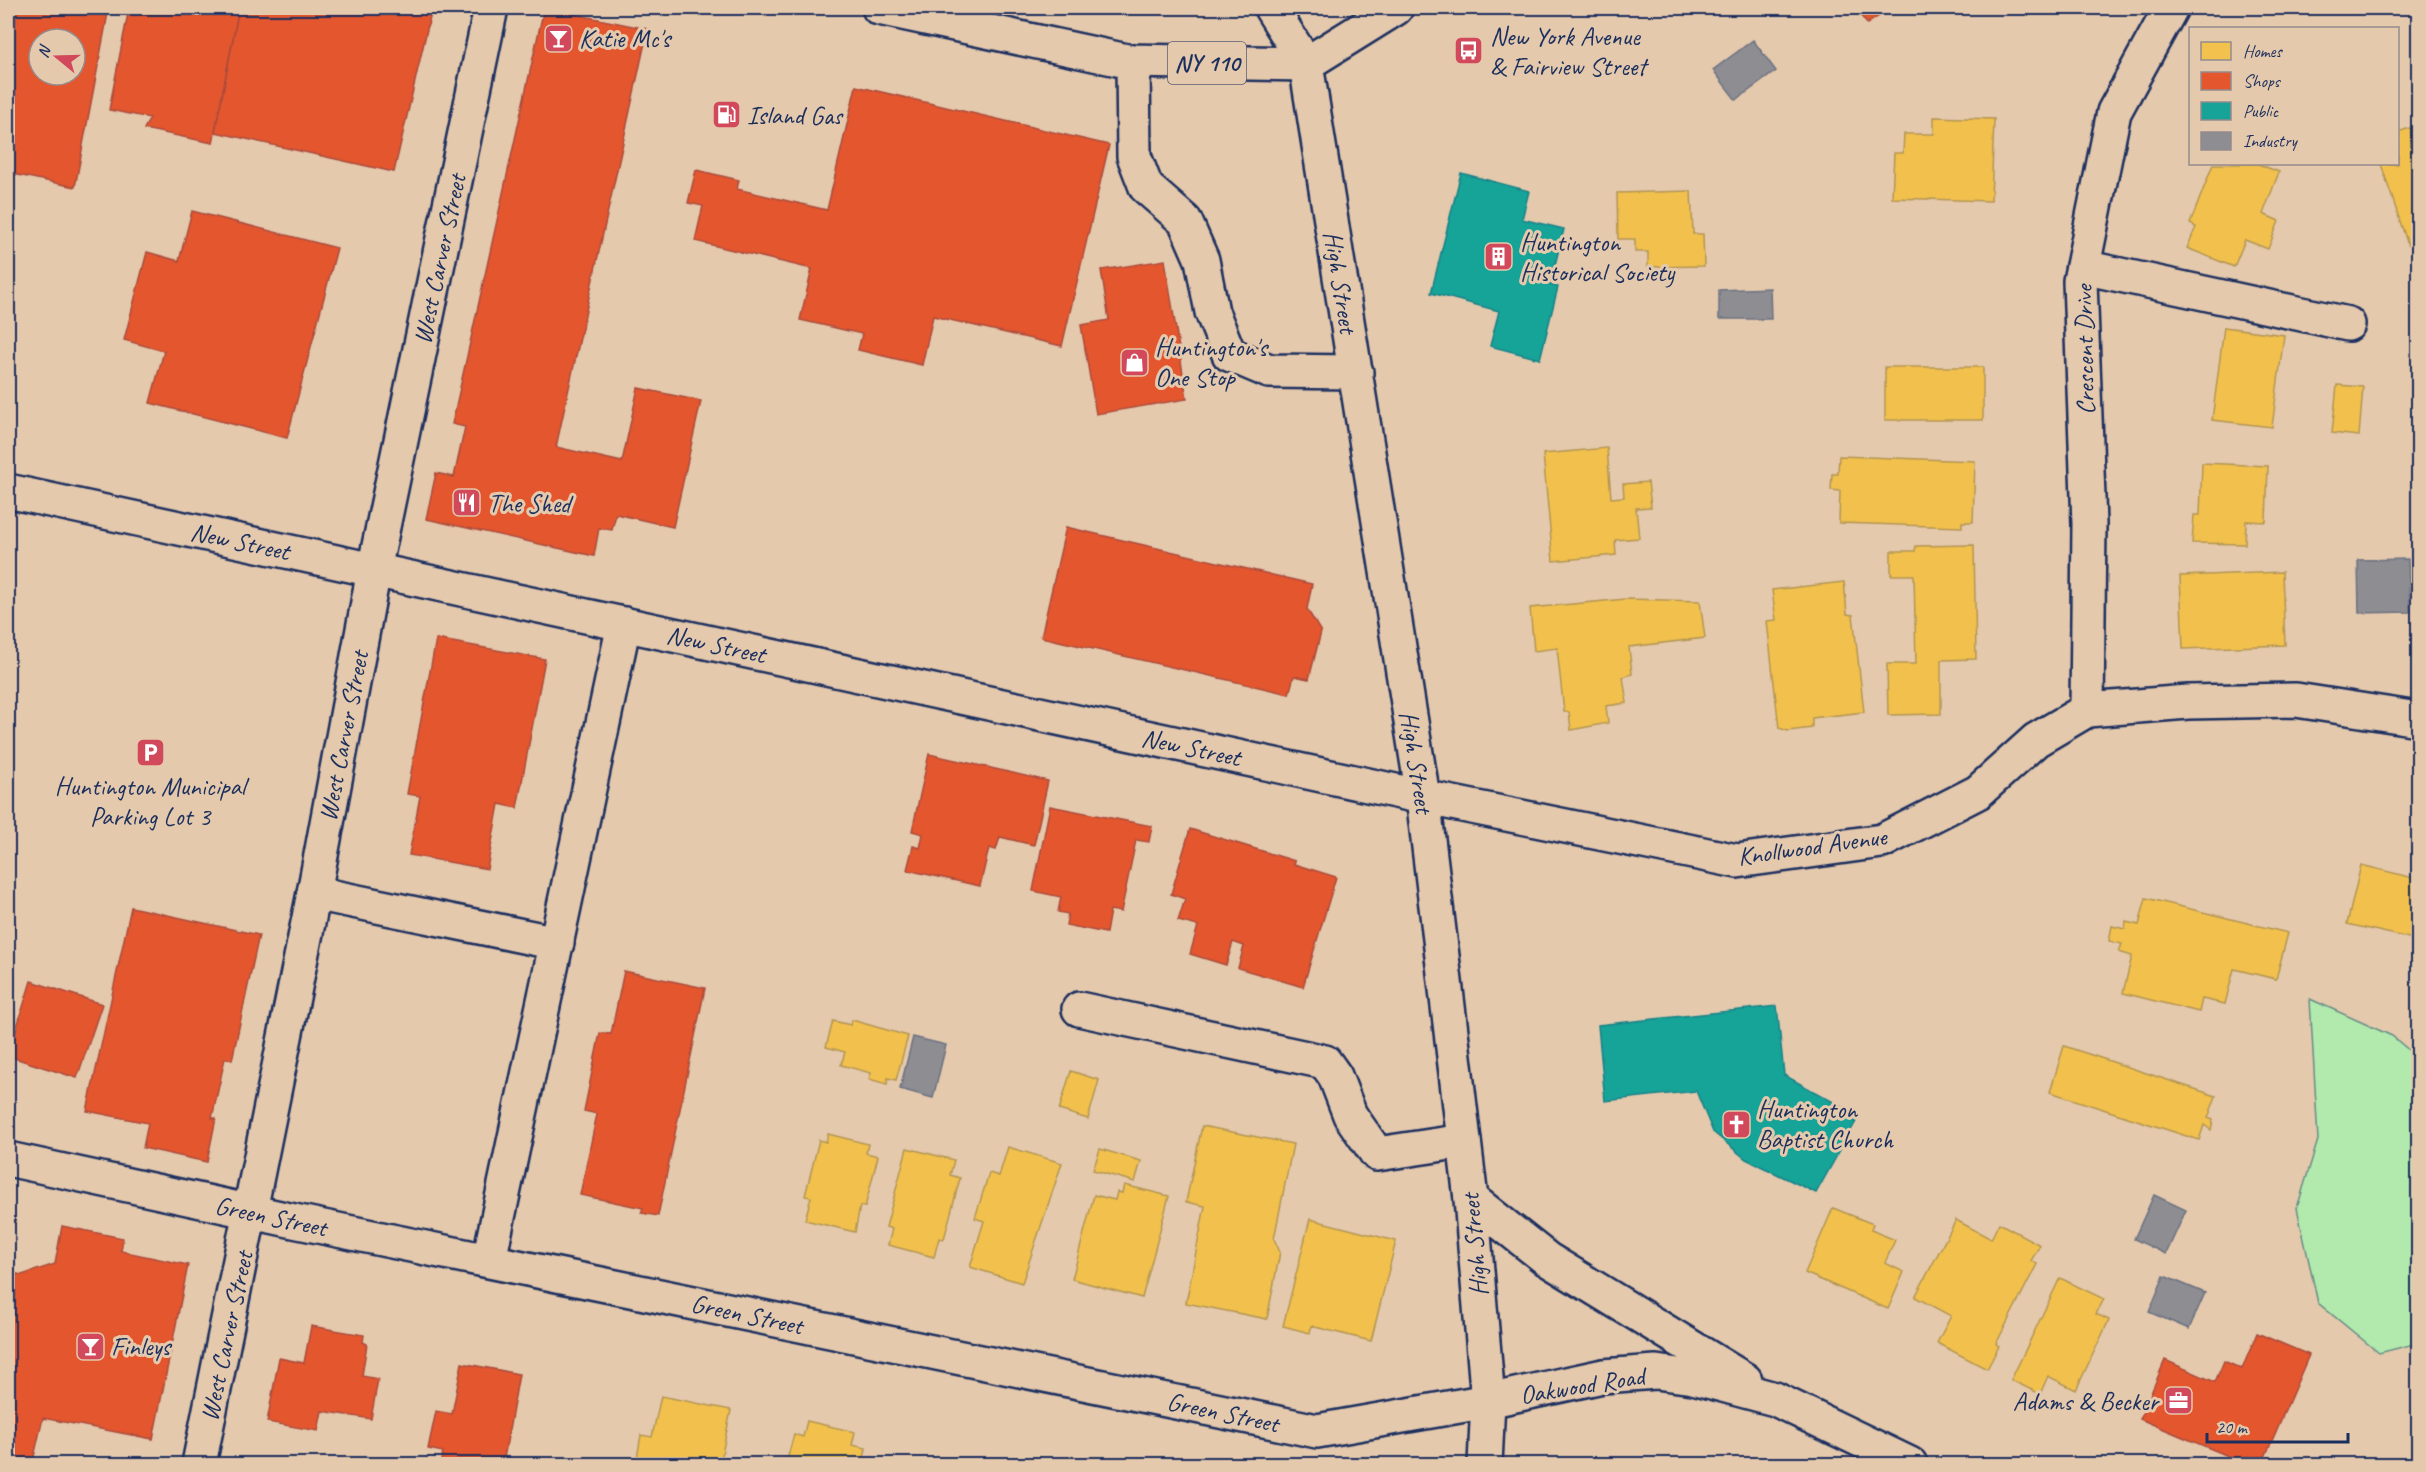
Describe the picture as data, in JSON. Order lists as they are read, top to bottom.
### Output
{
  "streets": {
    "street": [
      "NY 110",
      "West Carver Street",
      "High Street",
      "Crescent Drive",
      "New Street",
      "Knollwood Avenue",
      "Green Street",
      "Oakwood Road"
    ]
  },
  "crossings": [
    ["NY 110", "High Street"],
    ["West Carver Street", "New Street"],
    ["West Carver Street", "Green Street"],
    ["High Street", "New Street"],
    ["High Street", "Knollwood Avenue"],
    ["High Street", "Green Street"],
    ["High Street", "Oakwood Road"],
    ["Crescent Drive", "Knollwood Avenue"],
    ["New Street", "Knollwood Avenue"],
    ["Green Street", "Oakwood Road"]
  ],
  "places": {
    "bar": ["Katie Mc's", "Finleys"],
    "bus stop": ["New York Avenue & Fairview Street"],
    "fuel station": ["Island Gas"],
    "building": ["Huntington Historical Society"],
    "shop": ["Huntington's One Stop"],
    "restaurant": ["The Shed"],
    "parking": ["Huntington Municipal Parking Lot 3"],
    "church": ["Huntington Baptist Church"],
    "office": ["Adams & Becker"]
  },
  "legend": [
    "Homes",
    "Shops",
    "Public",
    "Industry"
  ],
  "scale_bar": "20 m",
  "north": "left"
}
